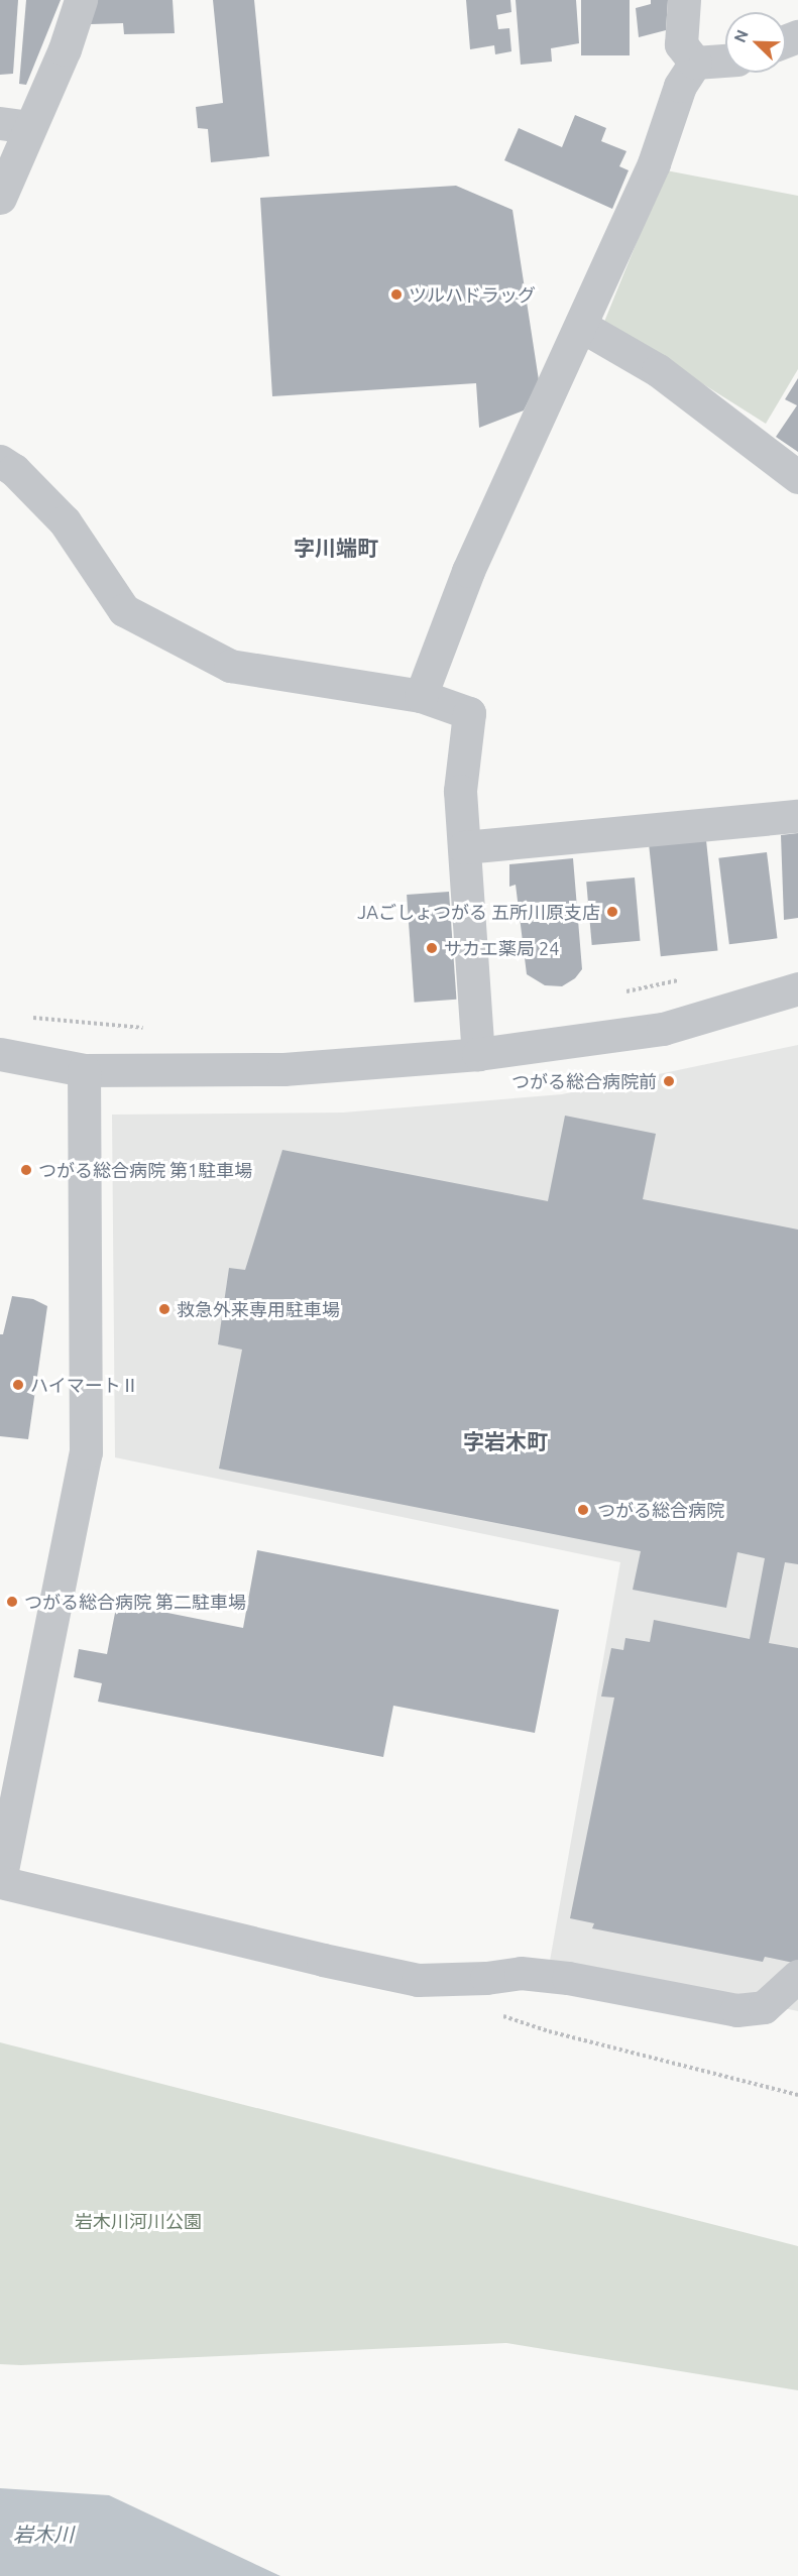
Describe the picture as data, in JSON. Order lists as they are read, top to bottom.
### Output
{
  "districts": ["字川端町", "字岩木町"],
  "water": ["岩木川"],
  "parks": ["岩木川河川公園"],
  "places": [
    "ツルハドラッグ",
    "JAごしょつがる 五所川原支店",
    "サカエ薬局 24",
    "つがる総合病院前",
    "つがる総合病院 第1駐車場",
    "救急外来専用駐車場",
    "ハイマートⅡ",
    "つがる総合病院",
    "つがる総合病院 第二駐車場"
  ],
  "north": "top left"
}
